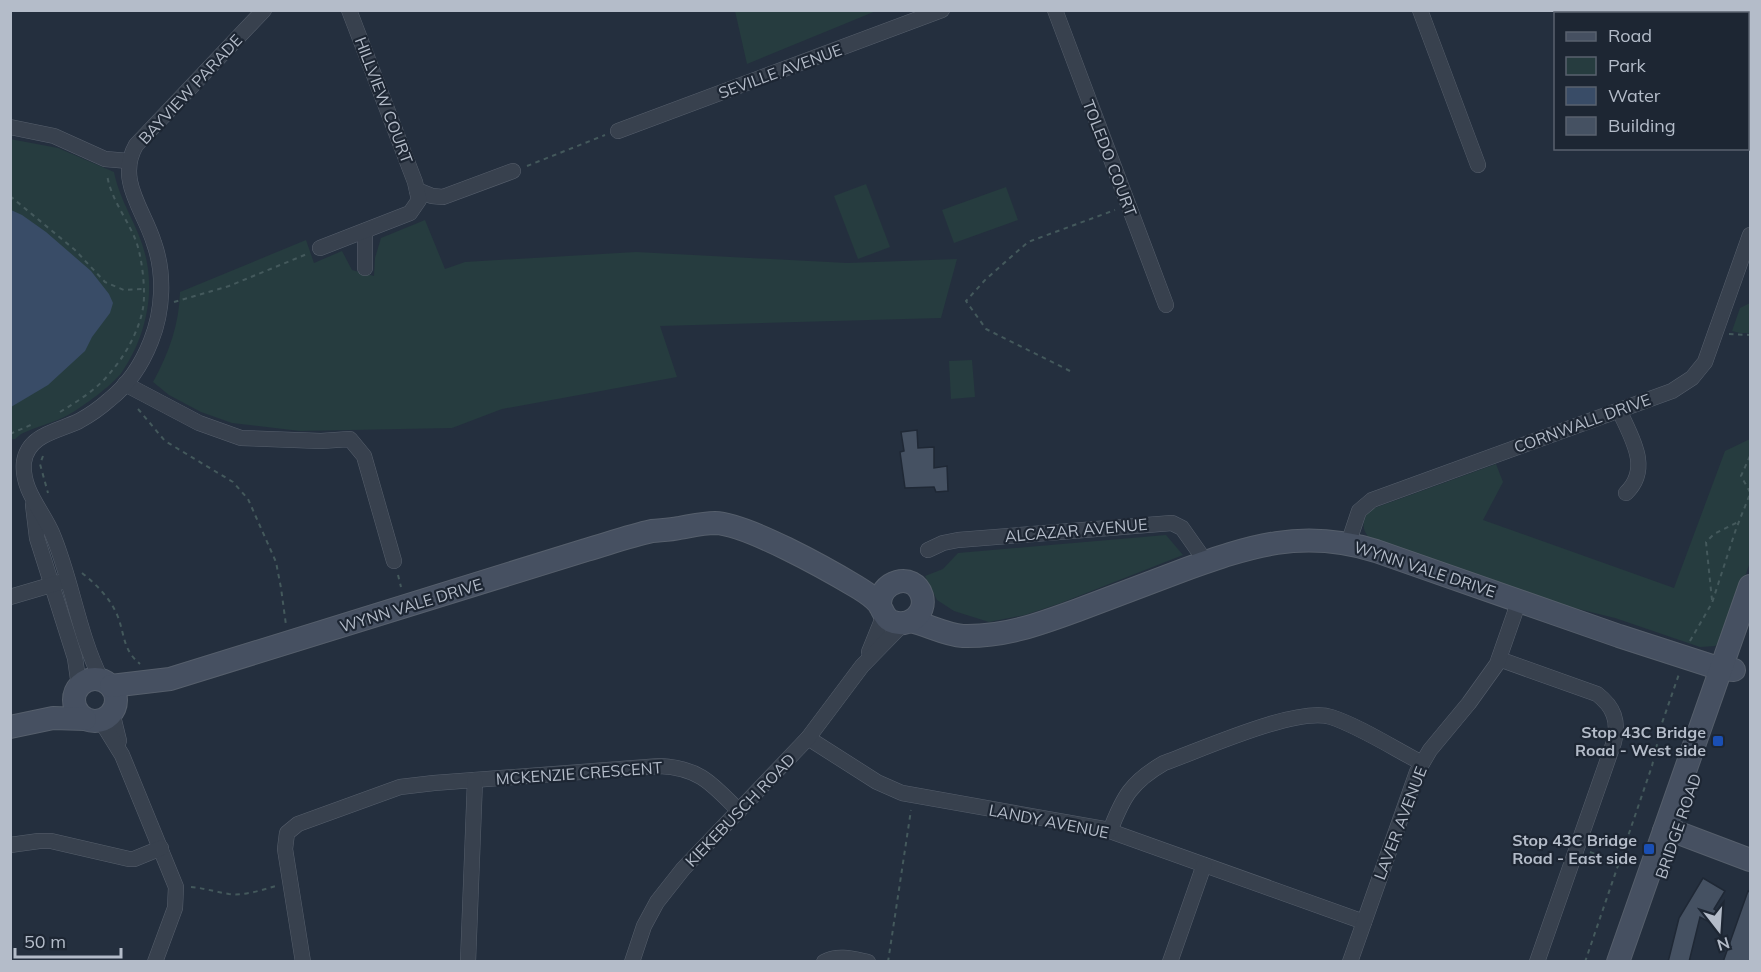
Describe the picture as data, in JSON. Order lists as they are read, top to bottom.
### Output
{
  "streets": {
    "main road": ["WYNN VALE DRIVE", "BRIDGE ROAD"],
    "street": [
      "SEVILLE AVENUE",
      "BAYVIEW PARADE",
      "HILLVIEW COURT",
      "TOLEDO COURT",
      "CORNWALL DRIVE",
      "ALCAZAR AVENUE",
      "MCKENZIE CRESCENT",
      "KIEKEBUSCH ROAD",
      "LANDY AVENUE",
      "LAVER AVENUE"
    ]
  },
  "crossings": [
    ["BAYVIEW PARADE", "WYNN VALE DRIVE"],
    ["CORNWALL DRIVE", "WYNN VALE DRIVE"],
    ["ALCAZAR AVENUE", "WYNN VALE DRIVE"],
    ["WYNN VALE DRIVE", "KIEKEBUSCH ROAD"],
    ["WYNN VALE DRIVE", "LAVER AVENUE"],
    ["WYNN VALE DRIVE", "BRIDGE ROAD"],
    ["MCKENZIE CRESCENT", "KIEKEBUSCH ROAD"],
    ["KIEKEBUSCH ROAD", "LANDY AVENUE"],
    ["LANDY AVENUE", "LAVER AVENUE"]
  ],
  "places": {
    "transit": ["Stop 43C Bridge Road - West side", "Stop 43C Bridge Road - East side"]
  },
  "legend": [
    "Road",
    "Park",
    "Water",
    "Building"
  ],
  "scale_bar": "50 m",
  "north": "bottom"
}
